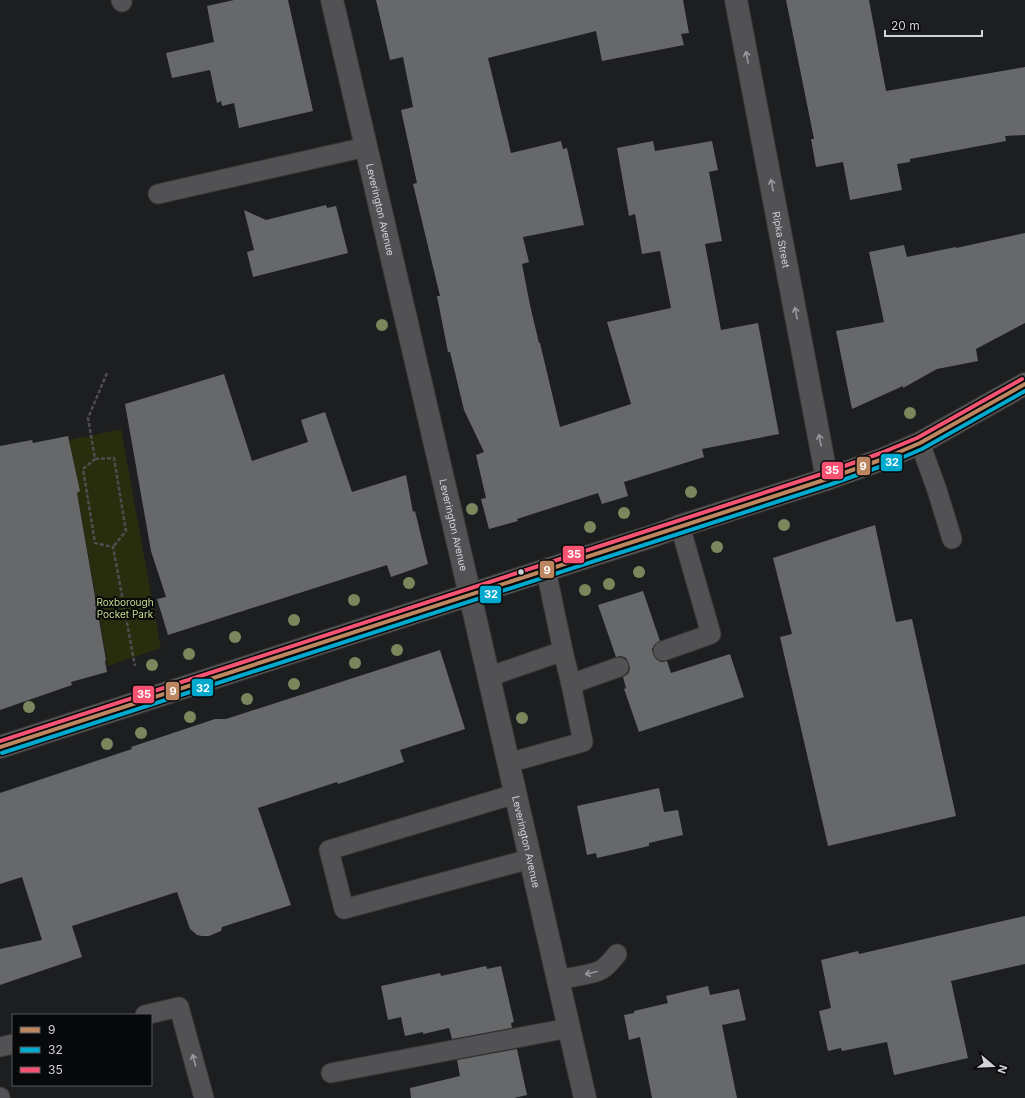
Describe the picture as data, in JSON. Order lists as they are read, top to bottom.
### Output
{
  "streets": {
    "street": ["Leverington Avenue", "Ripka Street"]
  },
  "one_way": ["Ripka Street"],
  "parks": ["Roxborough Pocket Park"],
  "lines": ["transit line 35", "transit line 9", "transit line 32"],
  "legend": ["9", "32", "35"],
  "scale_bar": "20 m",
  "north": "right"
}
